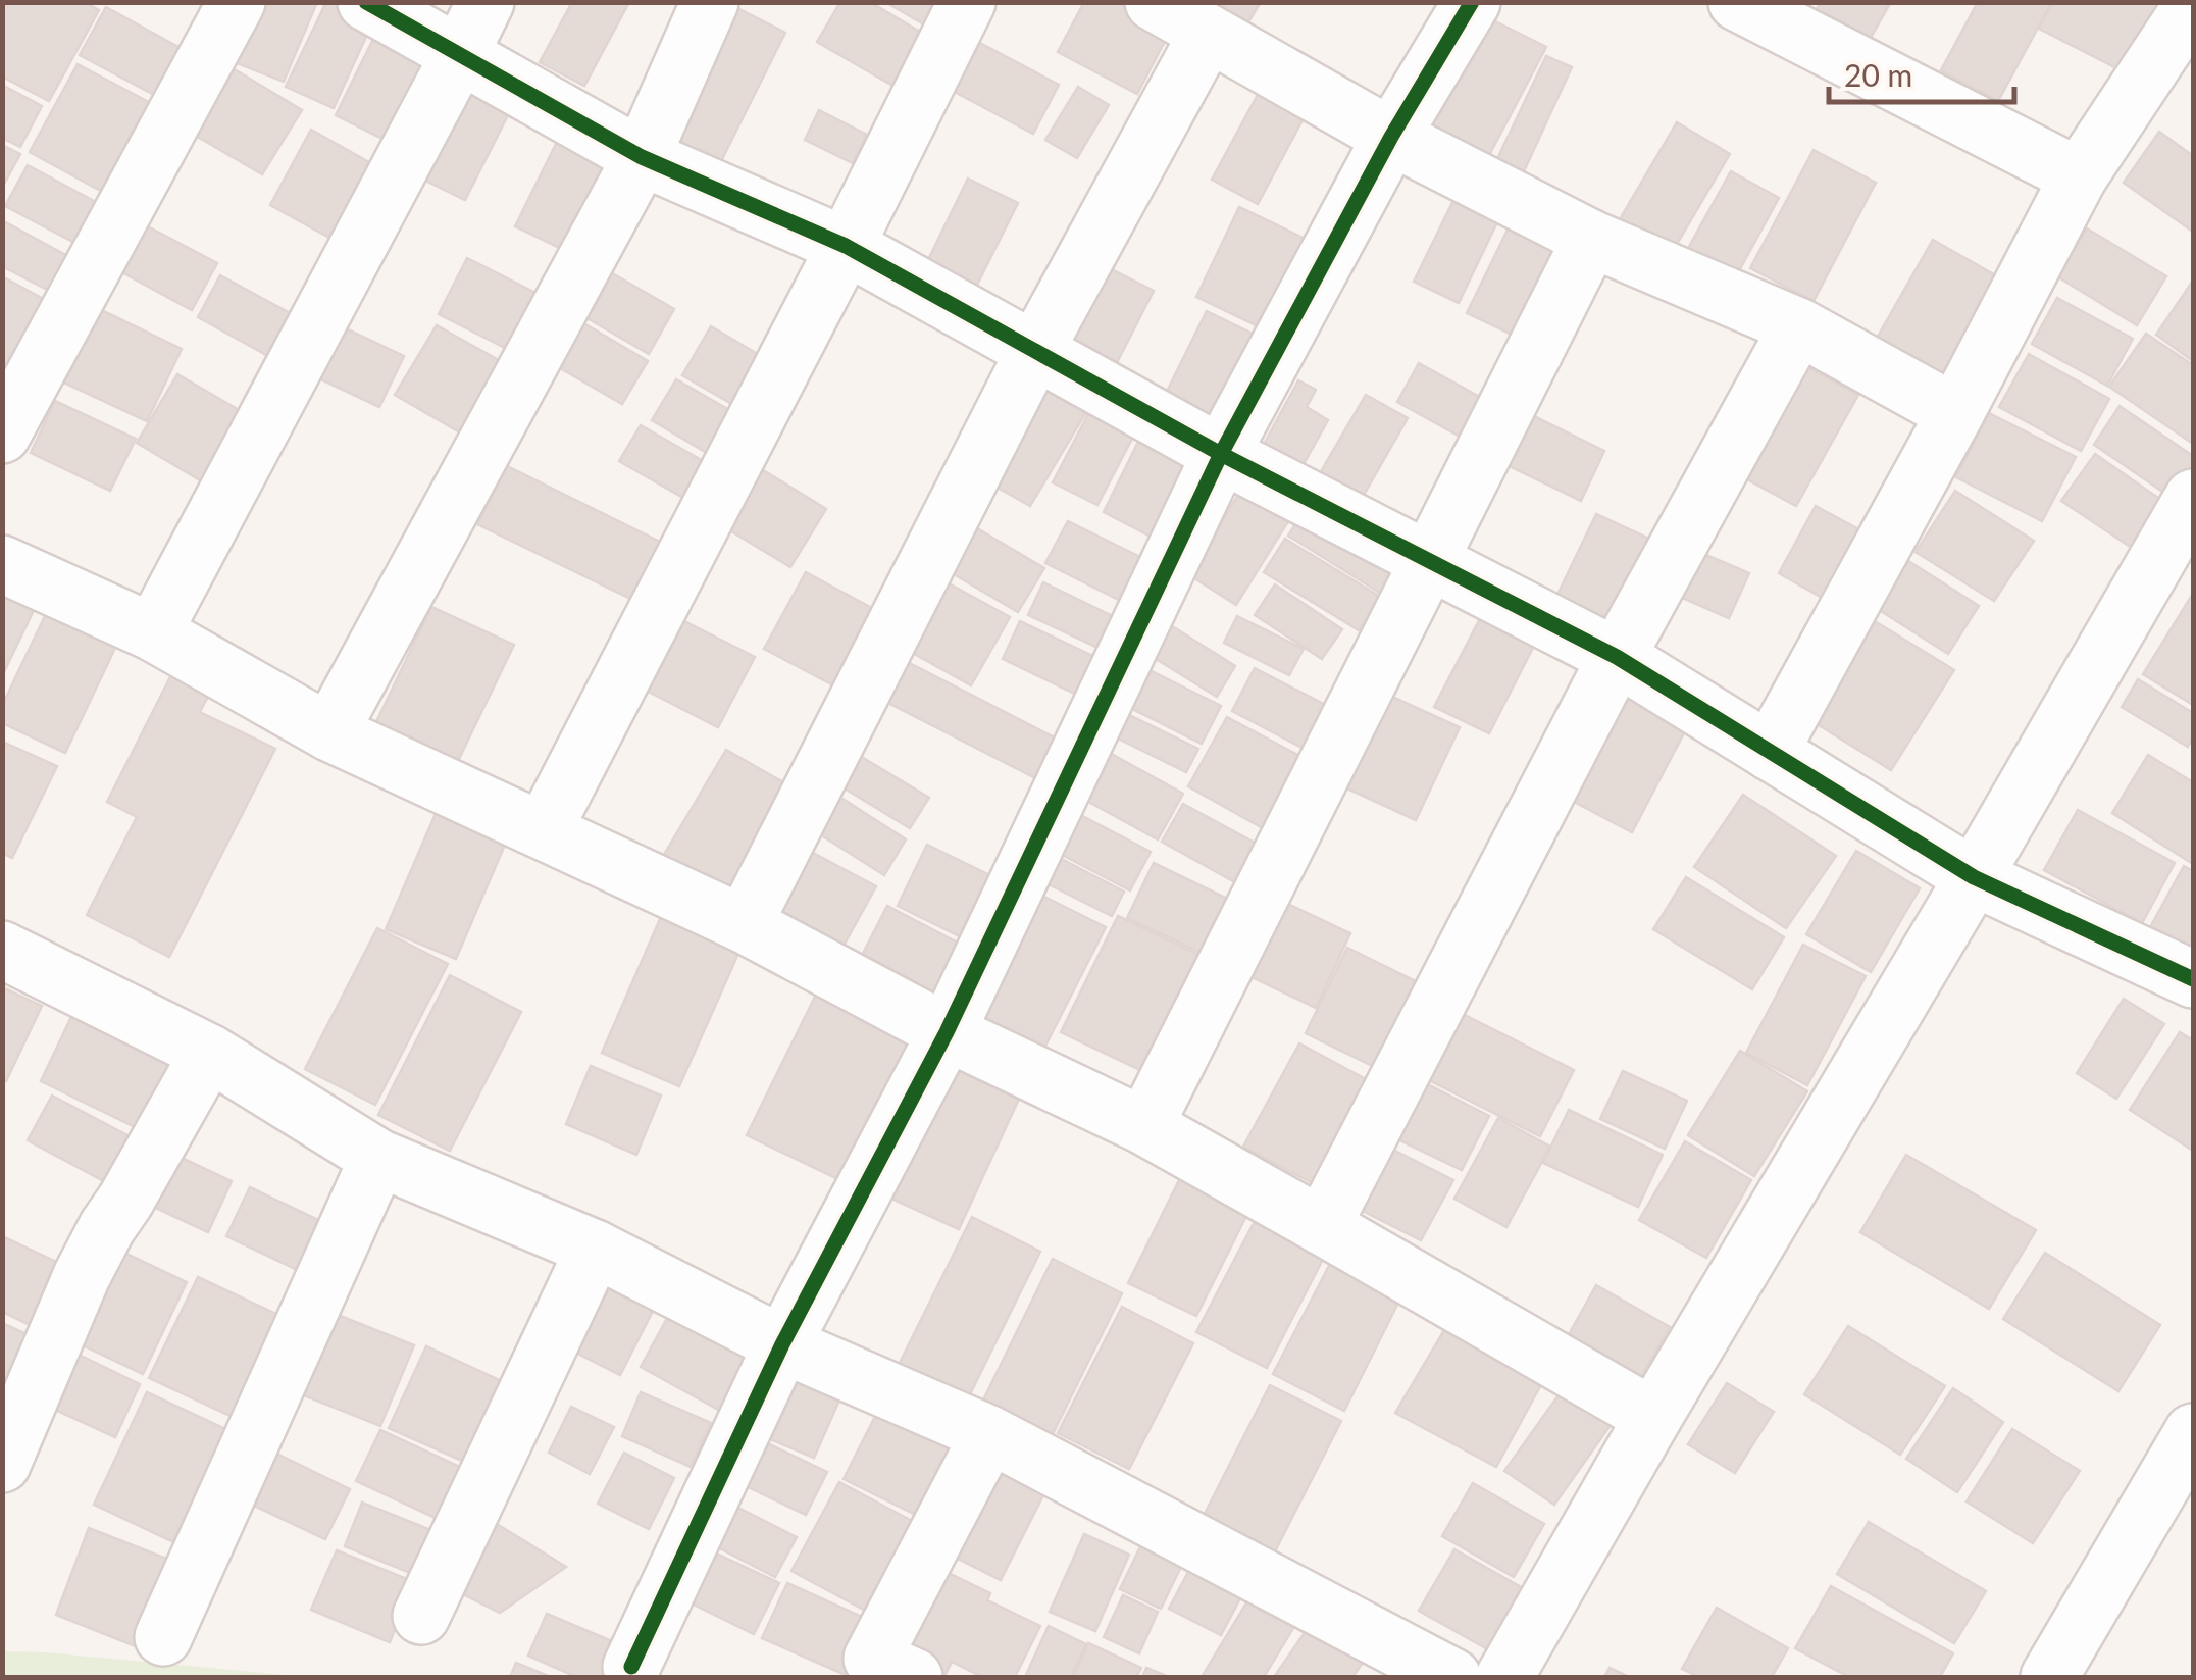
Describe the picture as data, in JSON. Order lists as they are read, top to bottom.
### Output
{
  "scale_bar": "20 m"
}
